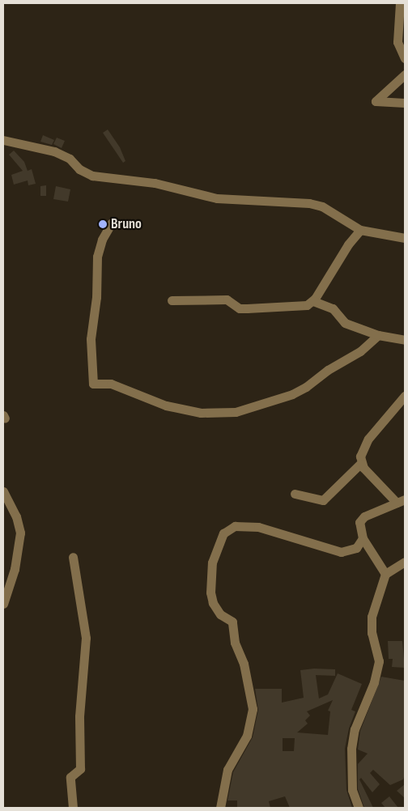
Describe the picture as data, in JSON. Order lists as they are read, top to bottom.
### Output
{
  "places": ["Bruno"]
}
